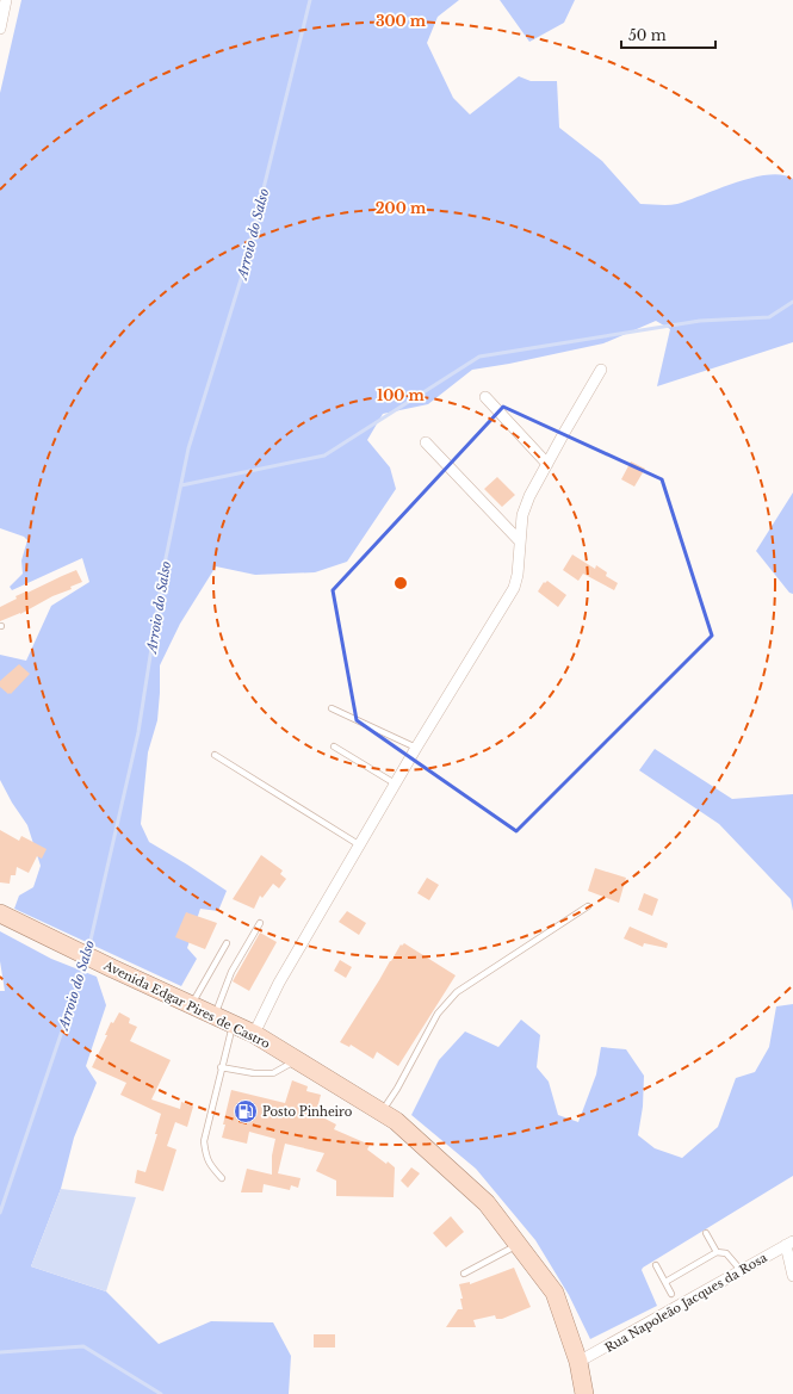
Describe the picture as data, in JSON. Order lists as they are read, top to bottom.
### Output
{
  "streets": {
    "main road": ["Avenida Edgar Pires de Castro"],
    "street": ["Rua Napoleão Jacques da Rosa"]
  },
  "crossings": [
    ["Avenida Edgar Pires de Castro", "Rua Napoleão Jacques da Rosa"]
  ],
  "water": ["Arroio do Salso"],
  "places": {
    "fuel station": ["Posto Pinheiro"]
  },
  "scale_bar": "50 m",
  "rings": ["300 m", "200 m", "100 m"]
}
